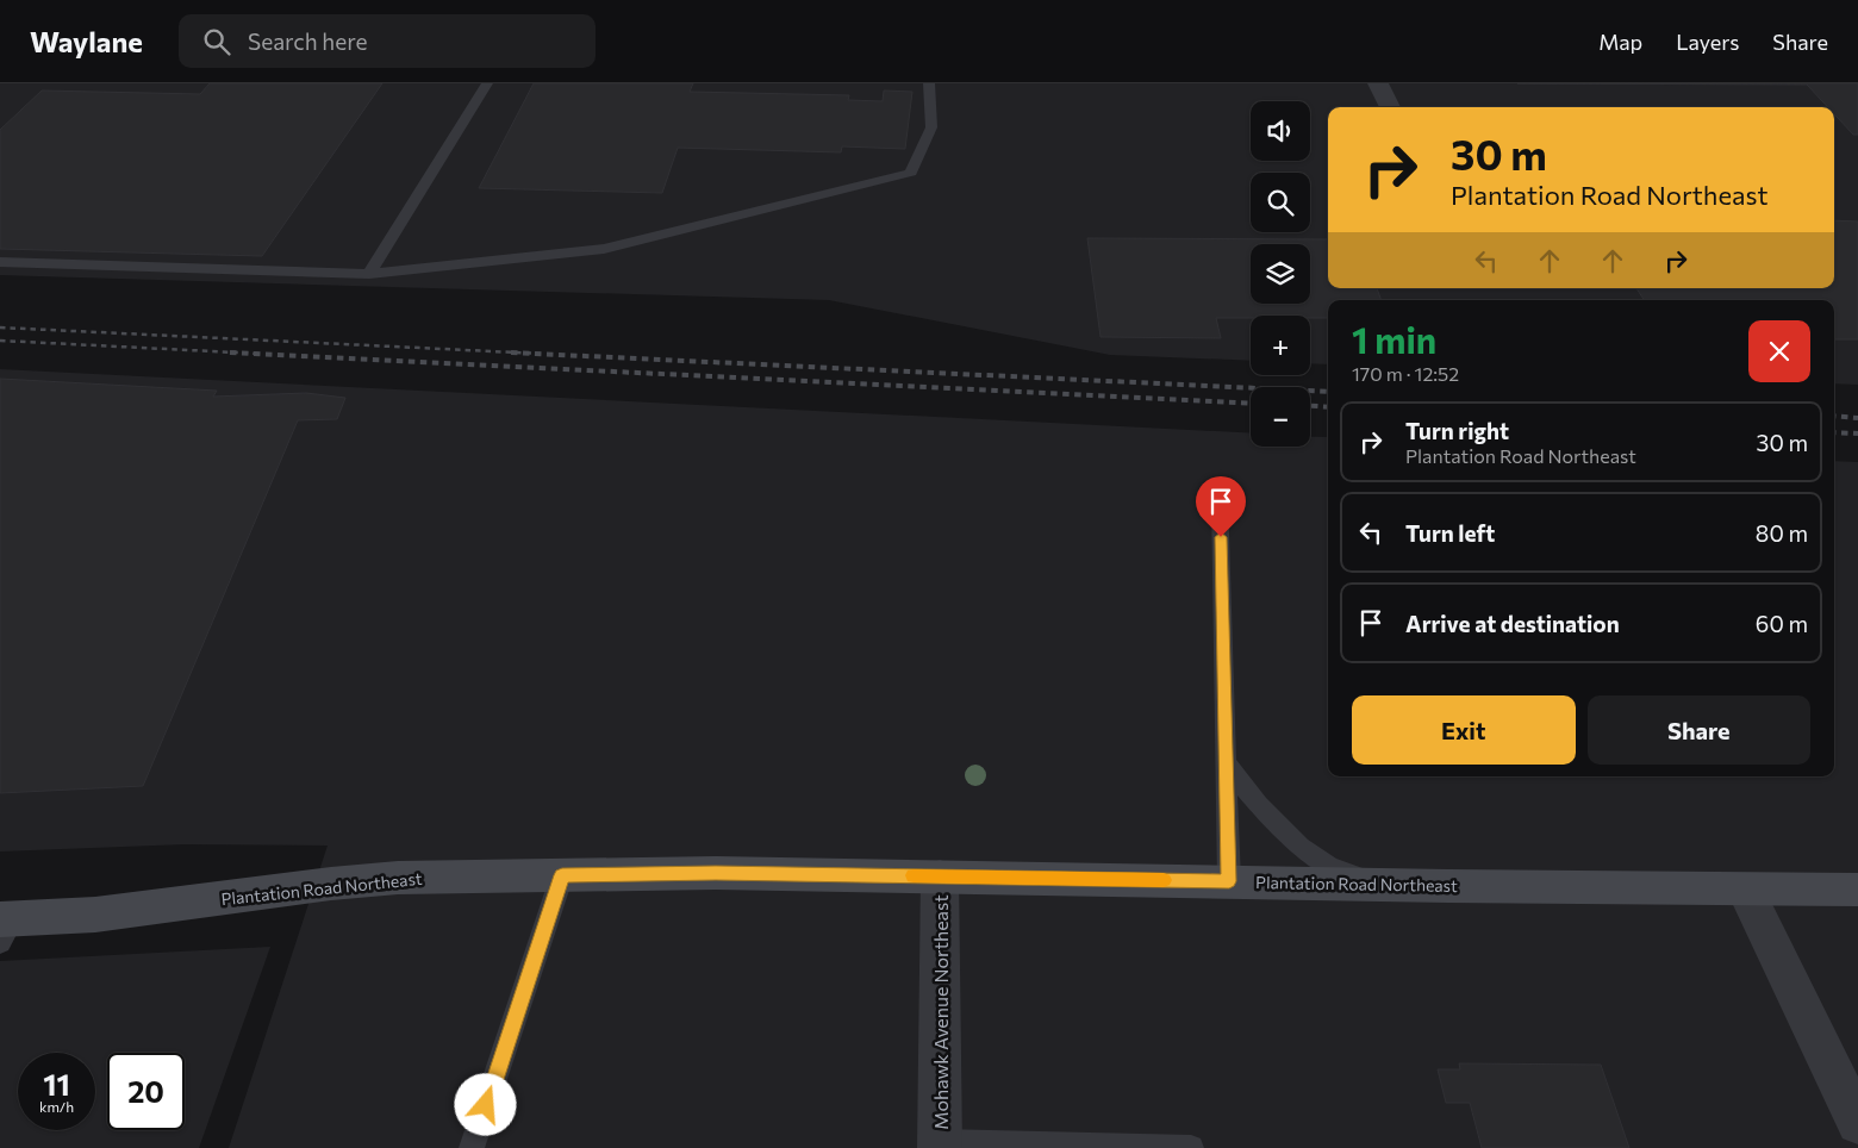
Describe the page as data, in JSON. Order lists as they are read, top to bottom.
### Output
{
  "streets": {
    "street": ["Plantation Road Northeast", "Mohawk Avenue Northeast"]
  },
  "crossings": [
    ["Plantation Road Northeast", "Mohawk Avenue Northeast"]
  ],
  "page": {
    "header": "Waylane",
    "search": "Search here",
    "nav": ["Map", "Layers", "Share"],
    "map_buttons": ["+", "−"],
    "turn": ["30 m", "Plantation Road Northeast"],
    "heading": ["1 min", "170 m · 12:52"],
    "list": [
      {
        "name": "Turn right",
        "note": "Plantation Road Northeast",
        "value": "30 m"
      },
      {
        "name": "Turn left",
        "value": "80 m"
      },
      {
        "name": "Arrive at destination",
        "value": "60 m"
      }
    ],
    "buttons": ["Exit", "Share"],
    "speed": "11 km/h",
    "limit": "20"
  }
}
